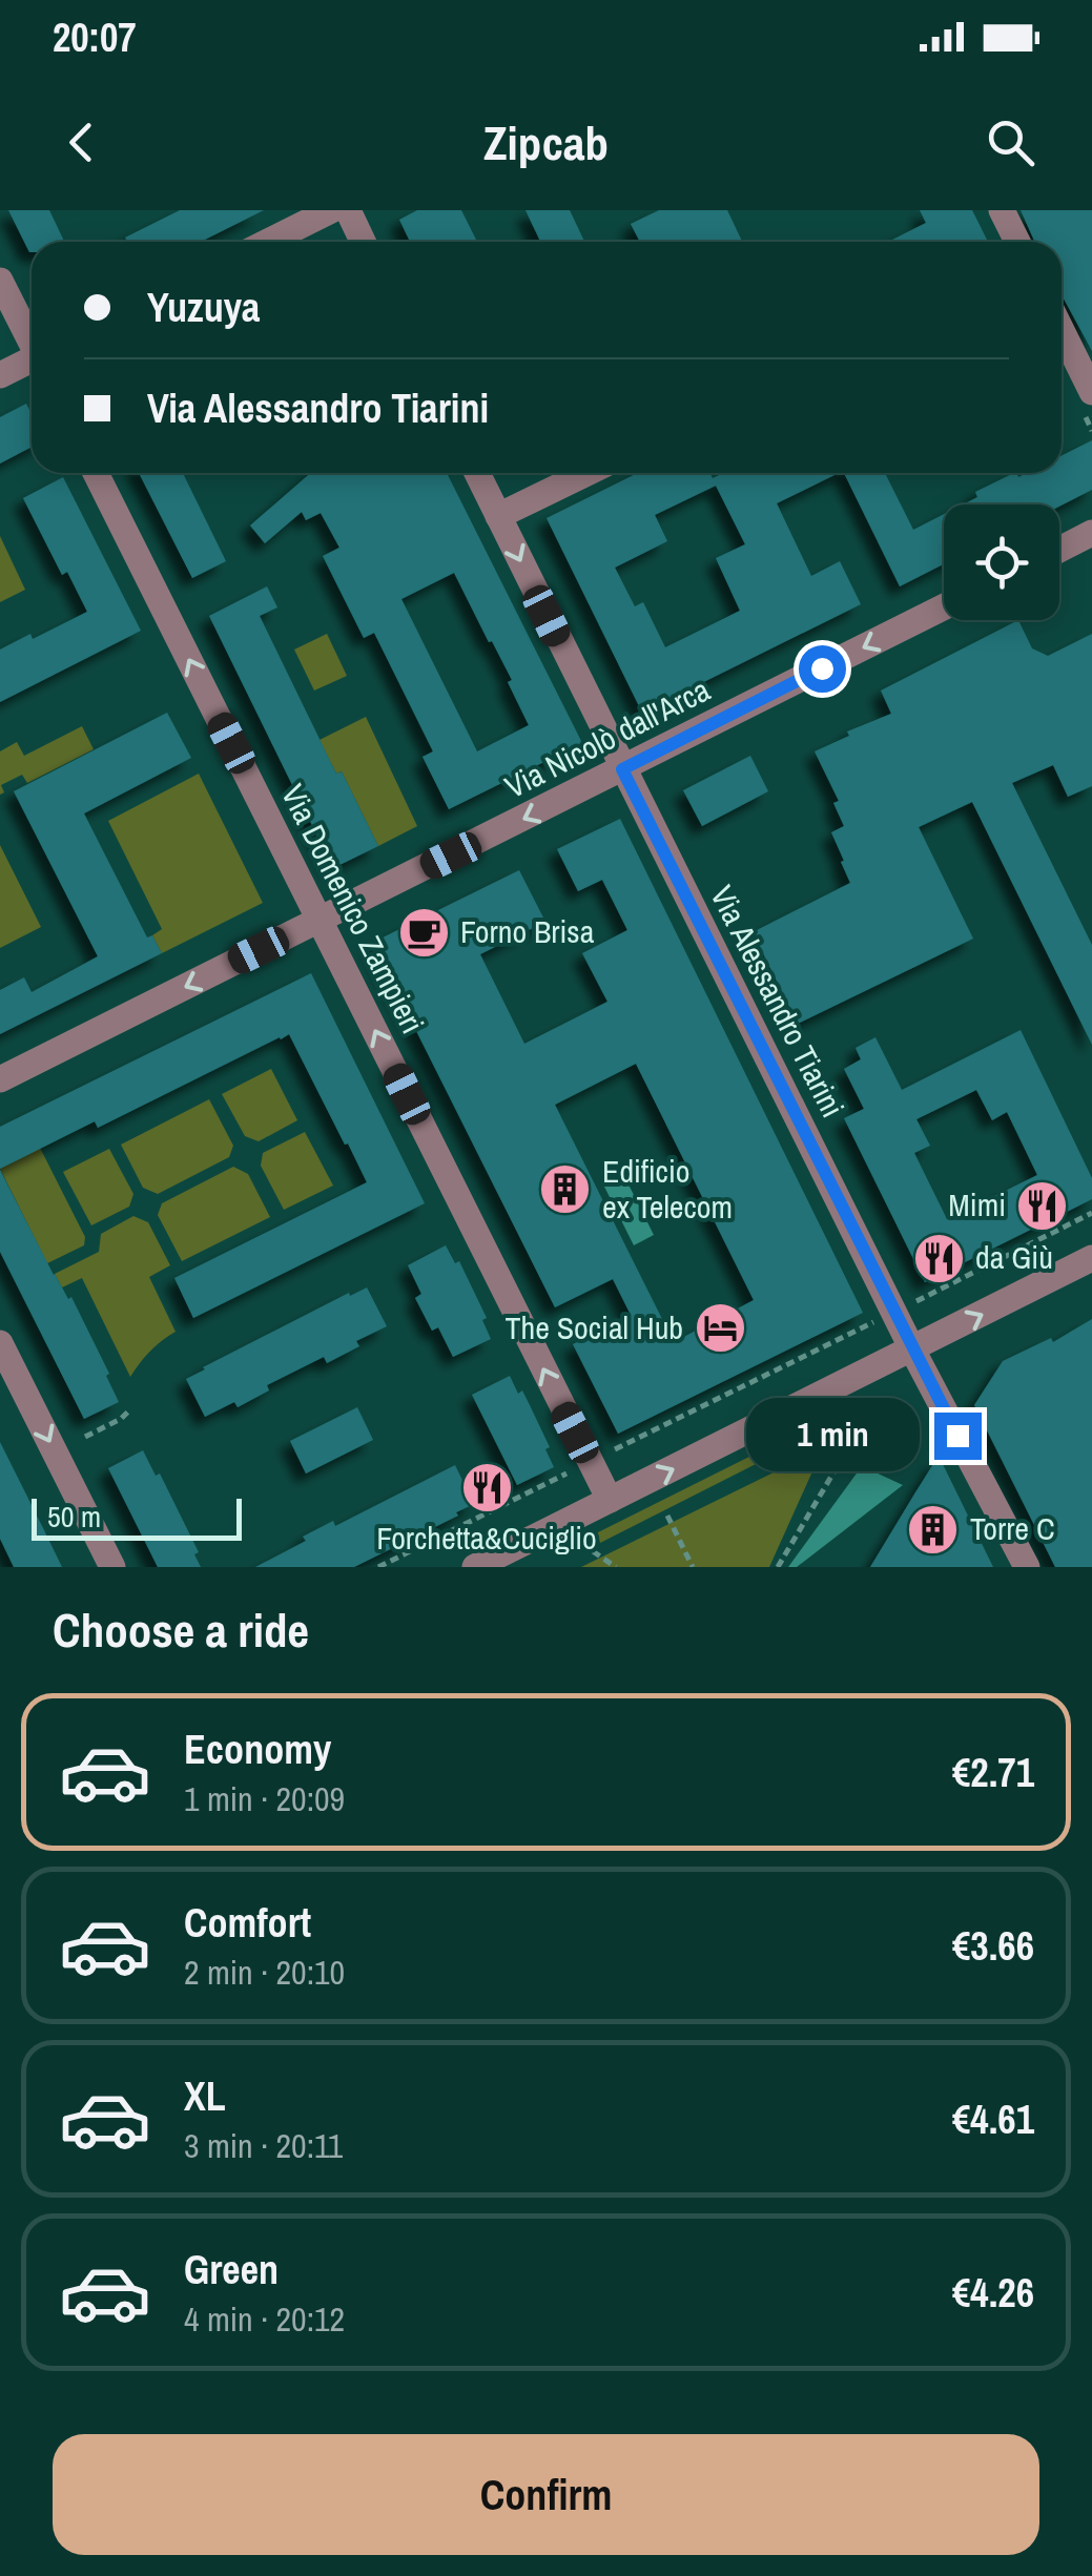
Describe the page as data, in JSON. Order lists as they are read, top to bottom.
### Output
{
  "streets": {
    "street": ["Via Nicolò dall'Arca", "Via Domenico Zampieri", "Via Alessandro Tiarini"]
  },
  "crossings": [
    ["Via Nicolò dall'Arca", "Via Domenico Zampieri"],
    ["Via Nicolò dall'Arca", "Via Alessandro Tiarini"]
  ],
  "one_way": ["Via Nicolò dall'Arca", "Via Domenico Zampieri"],
  "places": {
    "cafe": ["Forno Brisa"],
    "building": ["Edificio ex Telecom", "Torre C"],
    "restaurant": ["Mimi", "da Giù", "Forchetta&Cuciglio"],
    "hotel": ["The Social Hub"]
  },
  "scale_bar": "50 m",
  "page": {
    "status": "20:07",
    "header": "Zipcab",
    "banner": ["Yuzuya", "Via Alessandro Tiarini"],
    "bubble": "1 min",
    "scale": "50 m",
    "heading": "Choose a ride",
    "list": [
      {
        "name": "Economy",
        "note": "1 min · 20:09",
        "value": "€2.71"
      },
      {
        "name": "Comfort",
        "note": "2 min · 20:10",
        "value": "€3.66"
      },
      {
        "name": "XL",
        "note": "3 min · 20:11",
        "value": "€4.61"
      },
      {
        "name": "Green",
        "note": "4 min · 20:12",
        "value": "€4.26"
      }
    ],
    "buttons": "Confirm"
  }
}
